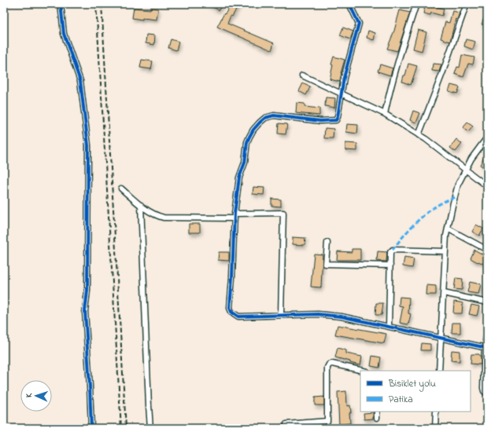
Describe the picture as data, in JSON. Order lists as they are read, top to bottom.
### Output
{
  "legend": ["Bisiklet yolu", "Patika"],
  "north": "left"
}
